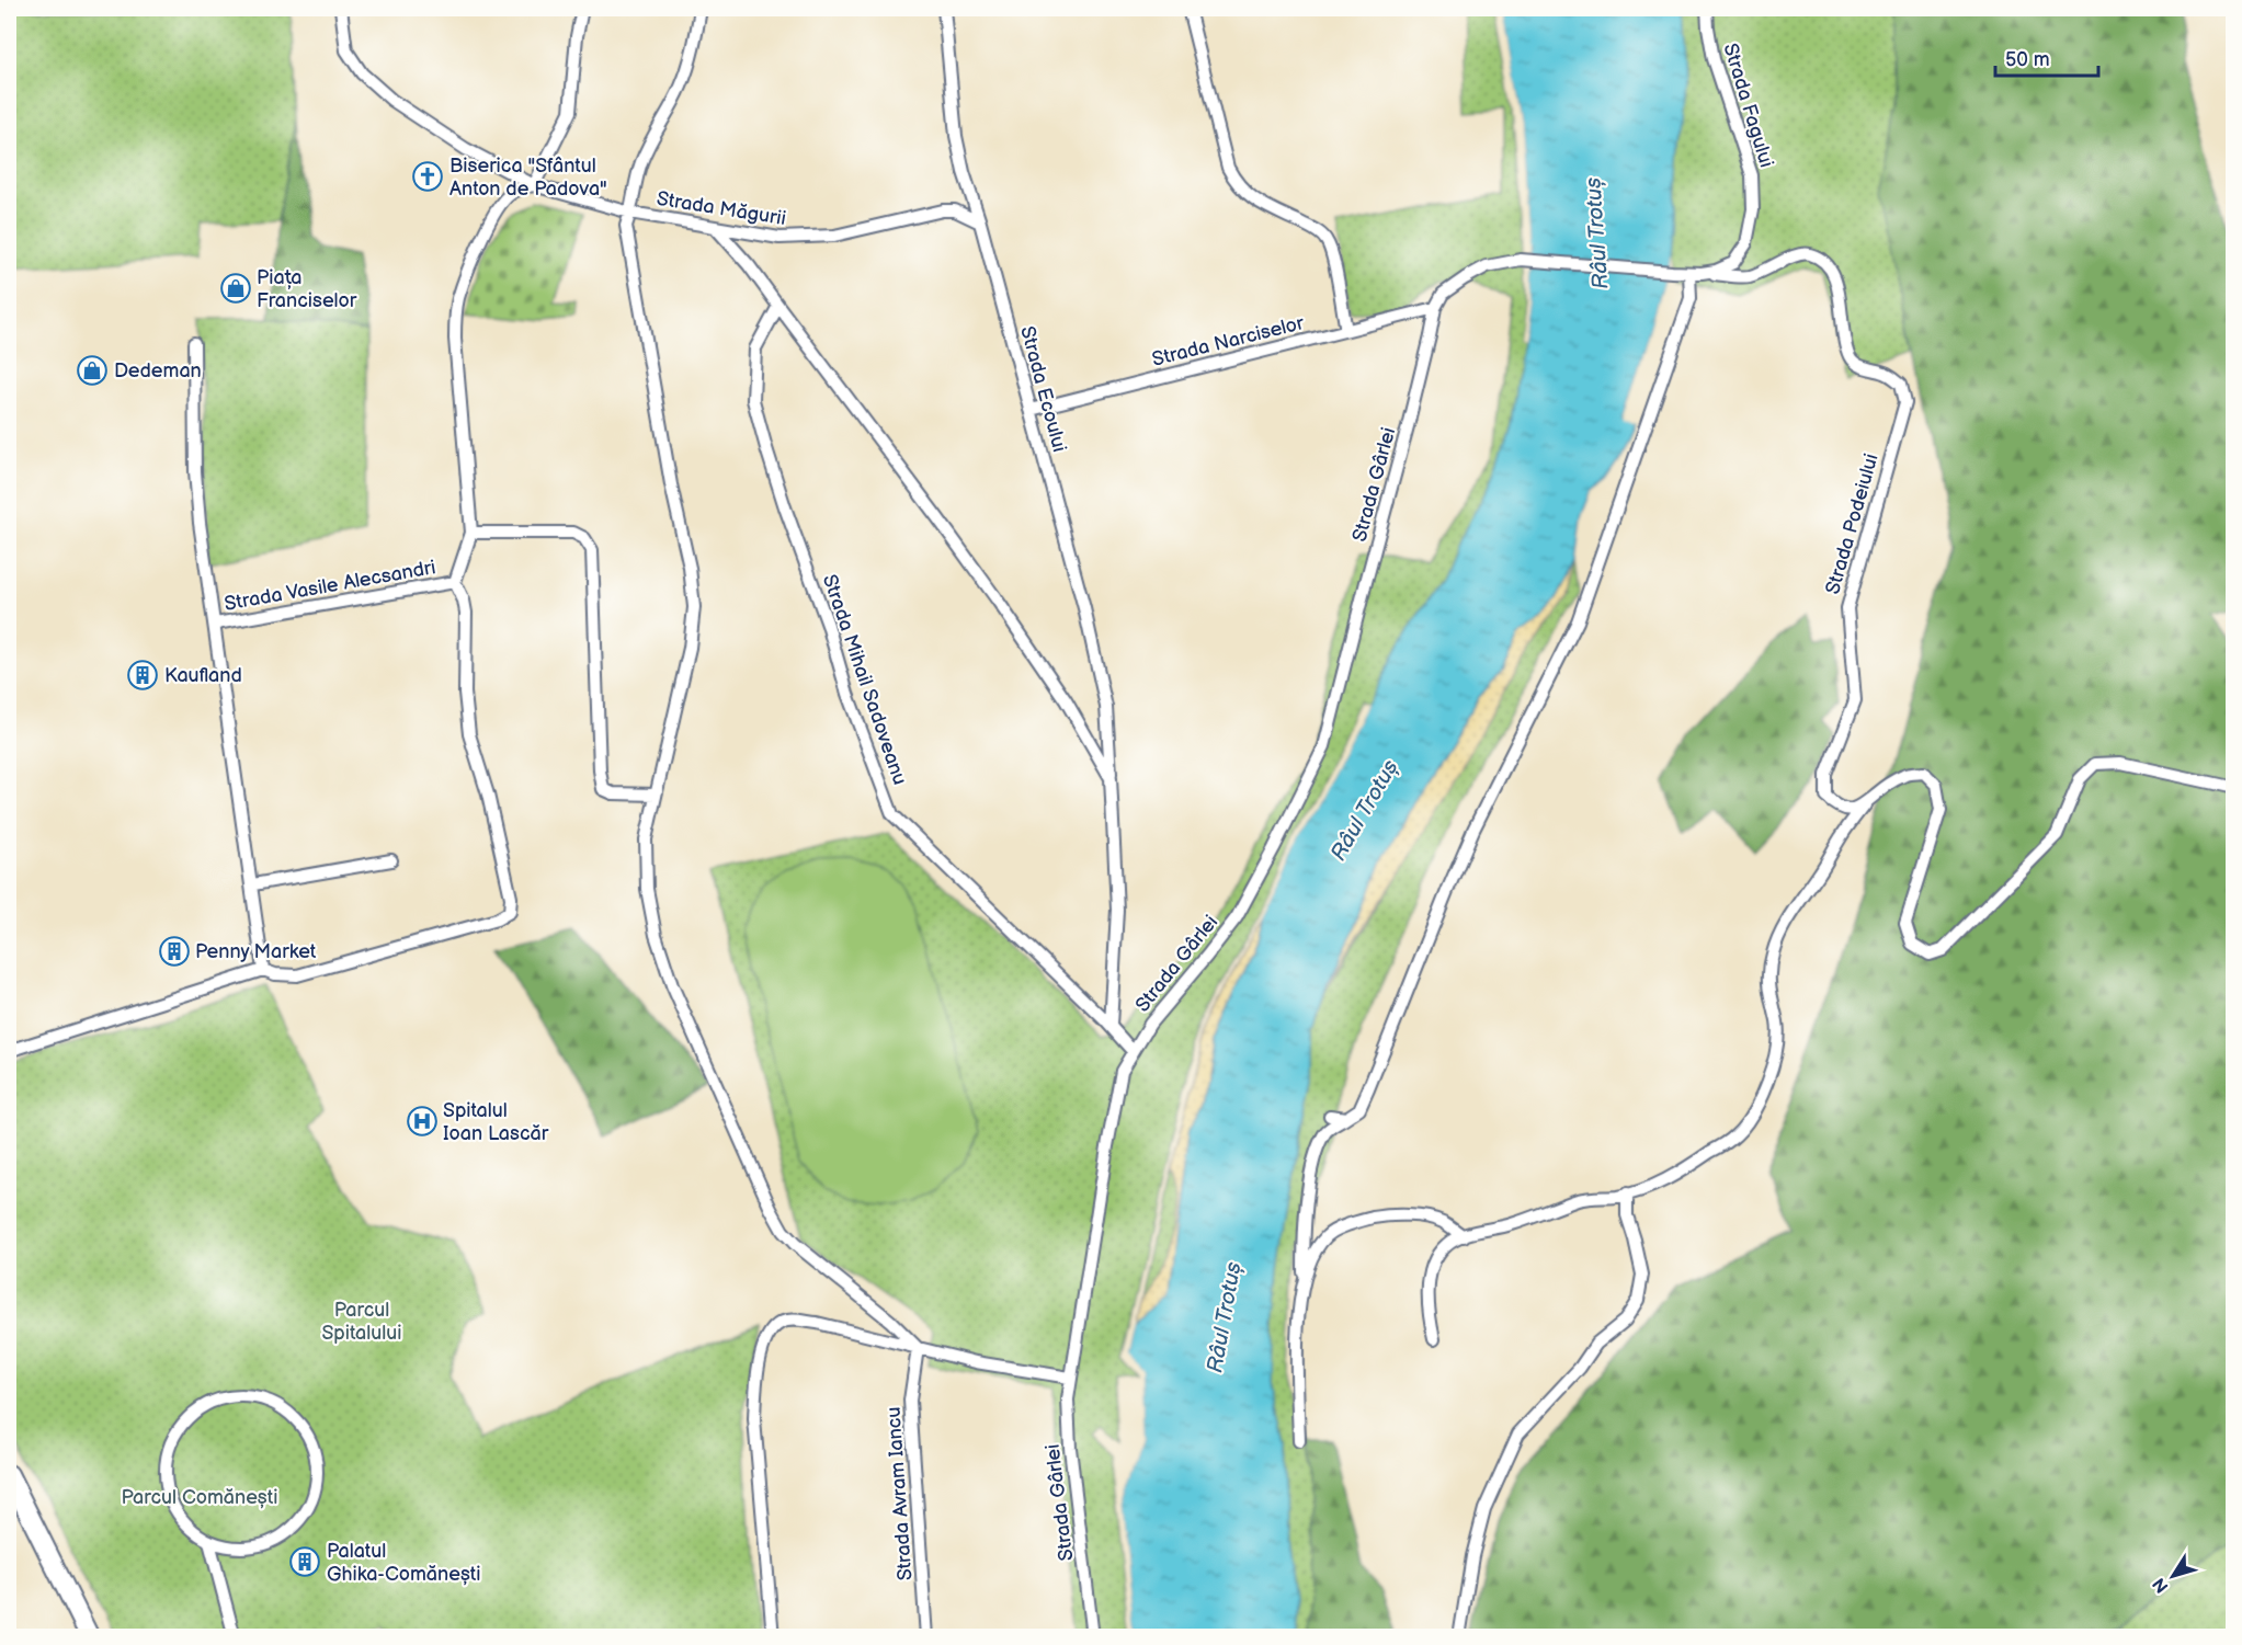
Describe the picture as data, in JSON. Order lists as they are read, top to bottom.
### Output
{
  "streets": {
    "street": [
      "Strada Fagului",
      "Strada Măgurii",
      "Strada Narciselor",
      "Strada Ecoului",
      "Strada Gârlei",
      "Strada Podeiului",
      "Strada Vasile Alecsandri",
      "Strada Mihail Sadoveanu",
      "Strada Avram Iancu"
    ]
  },
  "crossings": [
    ["Strada Fagului", "Strada Narciselor"],
    ["Strada Fagului", "Strada Gârlei"],
    ["Strada Fagului", "Strada Podeiului"],
    ["Strada Măgurii", "Strada Ecoului"],
    ["Strada Măgurii", "Strada Vasile Alecsandri"],
    ["Strada Narciselor", "Strada Ecoului"],
    ["Strada Narciselor", "Strada Gârlei"],
    ["Strada Gârlei", "Strada Mihail Sadoveanu"]
  ],
  "water": ["Râul Trotuș"],
  "parks": ["Parcul Spitalului", "Parcul Comănești"],
  "places": {
    "church": ["Biserica \"Sfântul Anton de Padova\""],
    "shop": ["Piața Franciselor", "Dedeman"],
    "building": ["Kaufland", "Penny Market", "Palatul Ghika-Comănești"],
    "hospital": ["Spitalul Ioan Lascăr"]
  },
  "scale_bar": "50 m",
  "north": "bottom left"
}
